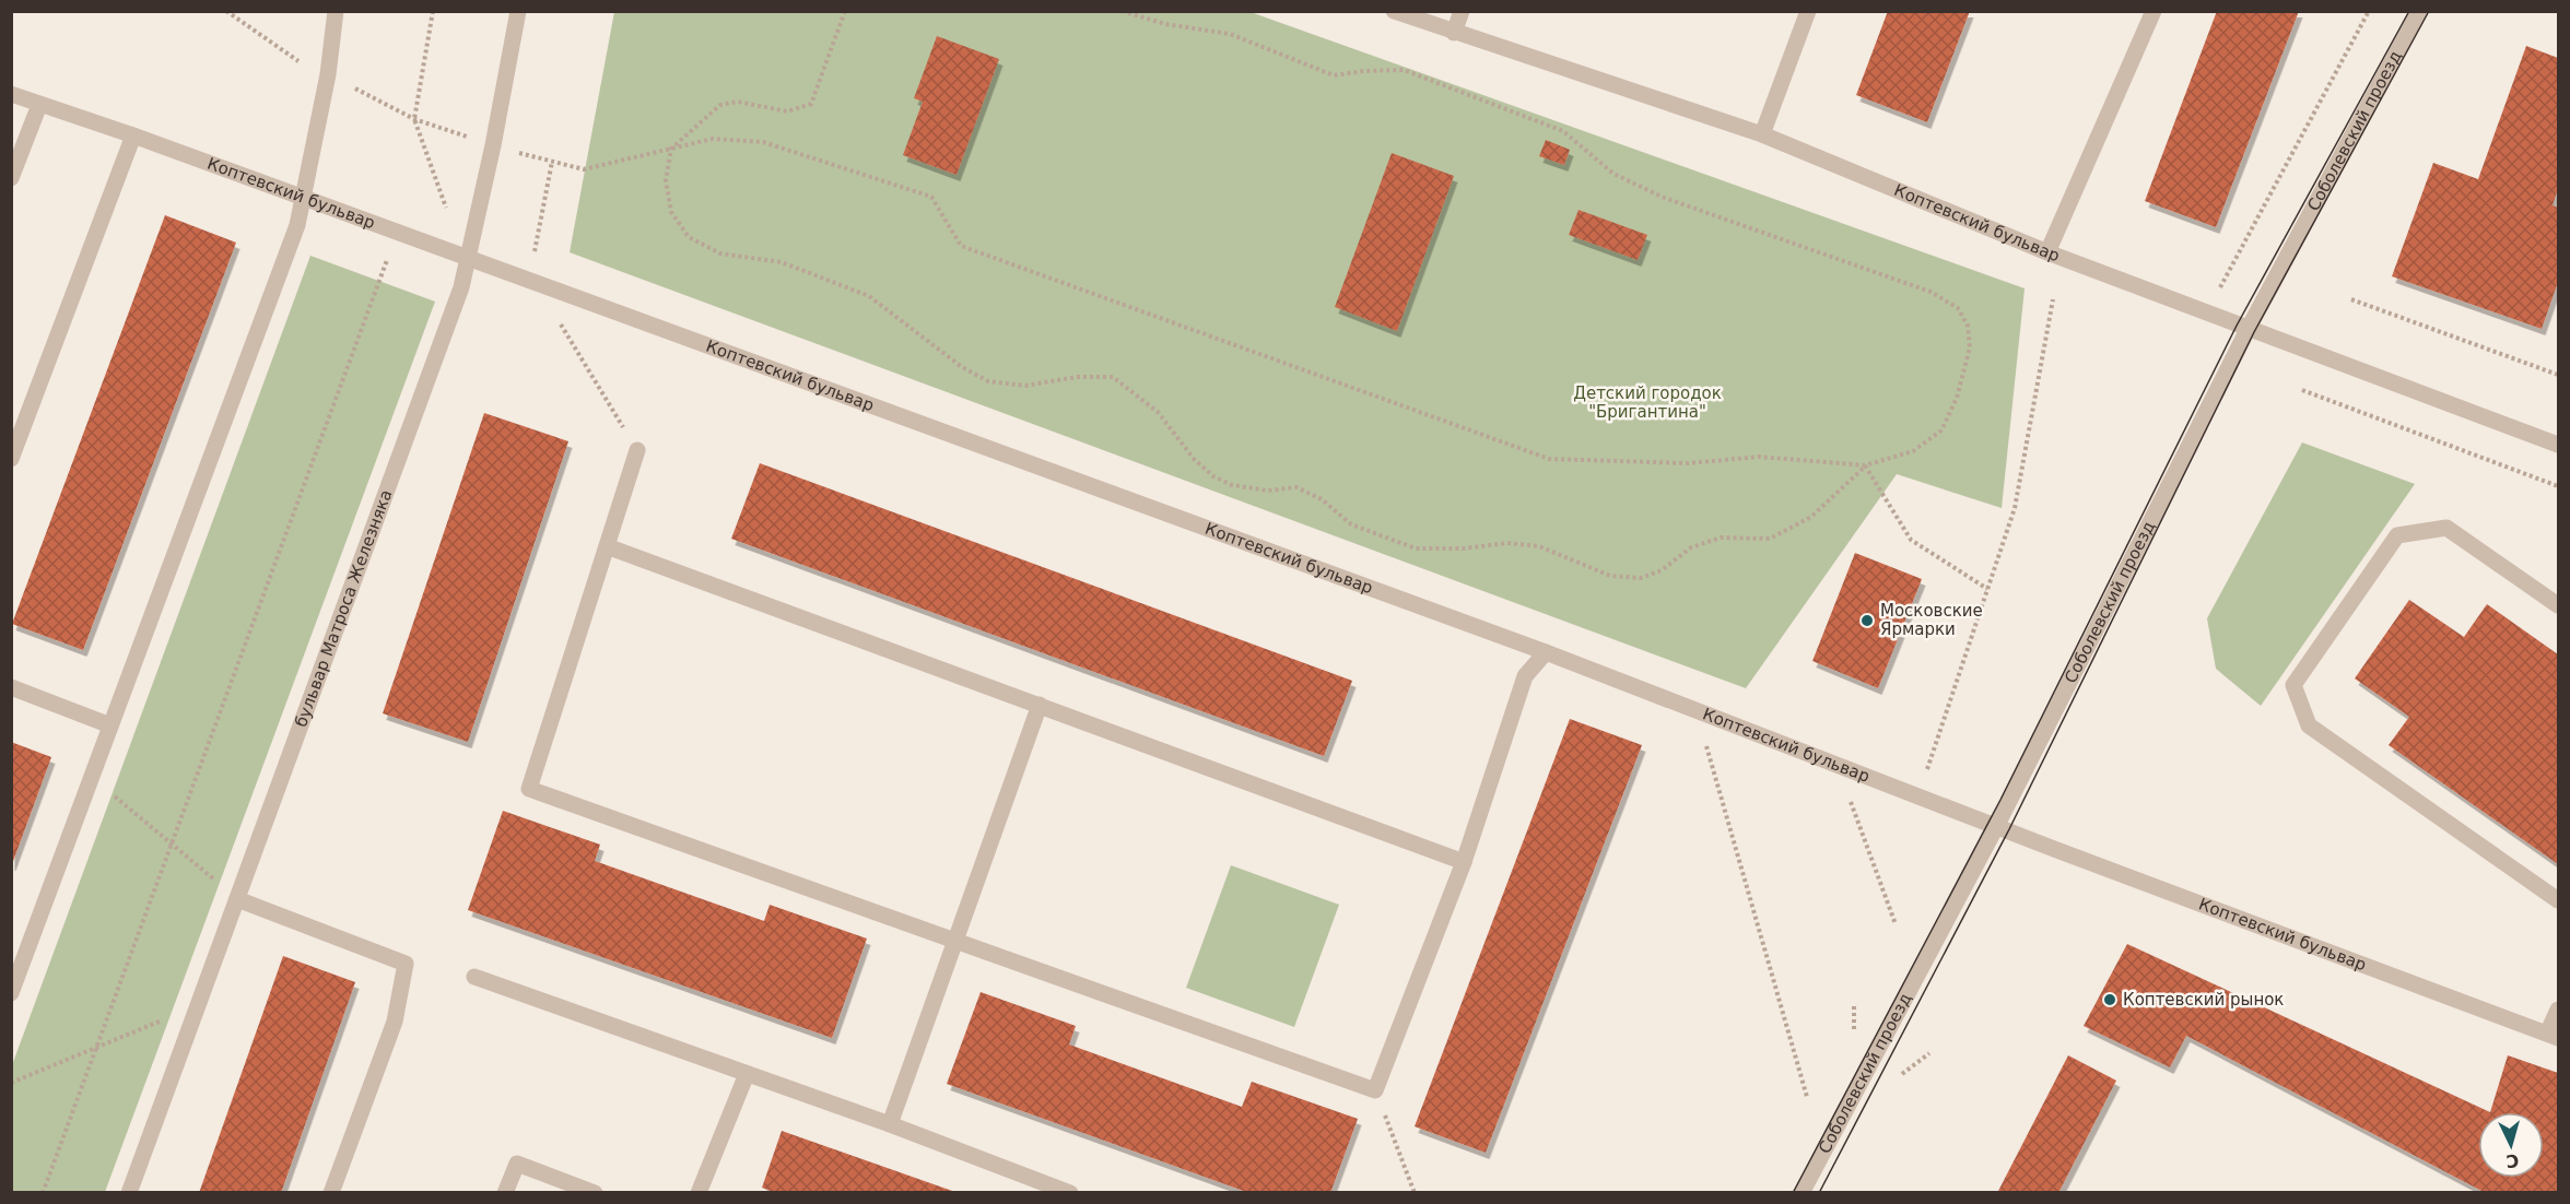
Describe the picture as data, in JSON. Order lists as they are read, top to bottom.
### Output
{
  "streets": {
    "street": ["Соболевский проезд", "Коптевский бульвар", "бульвар Матроса Железняка"]
  },
  "crossings": [
    ["Соболевский проезд", "Коптевский бульвар"],
    ["Коптевский бульвар", "бульвар Матроса Железняка"]
  ],
  "parks": ["Детский городок \"Бригантина\""],
  "places": ["Московские Ярмарки", "Коптевский рынок"],
  "north": "bottom"
}
